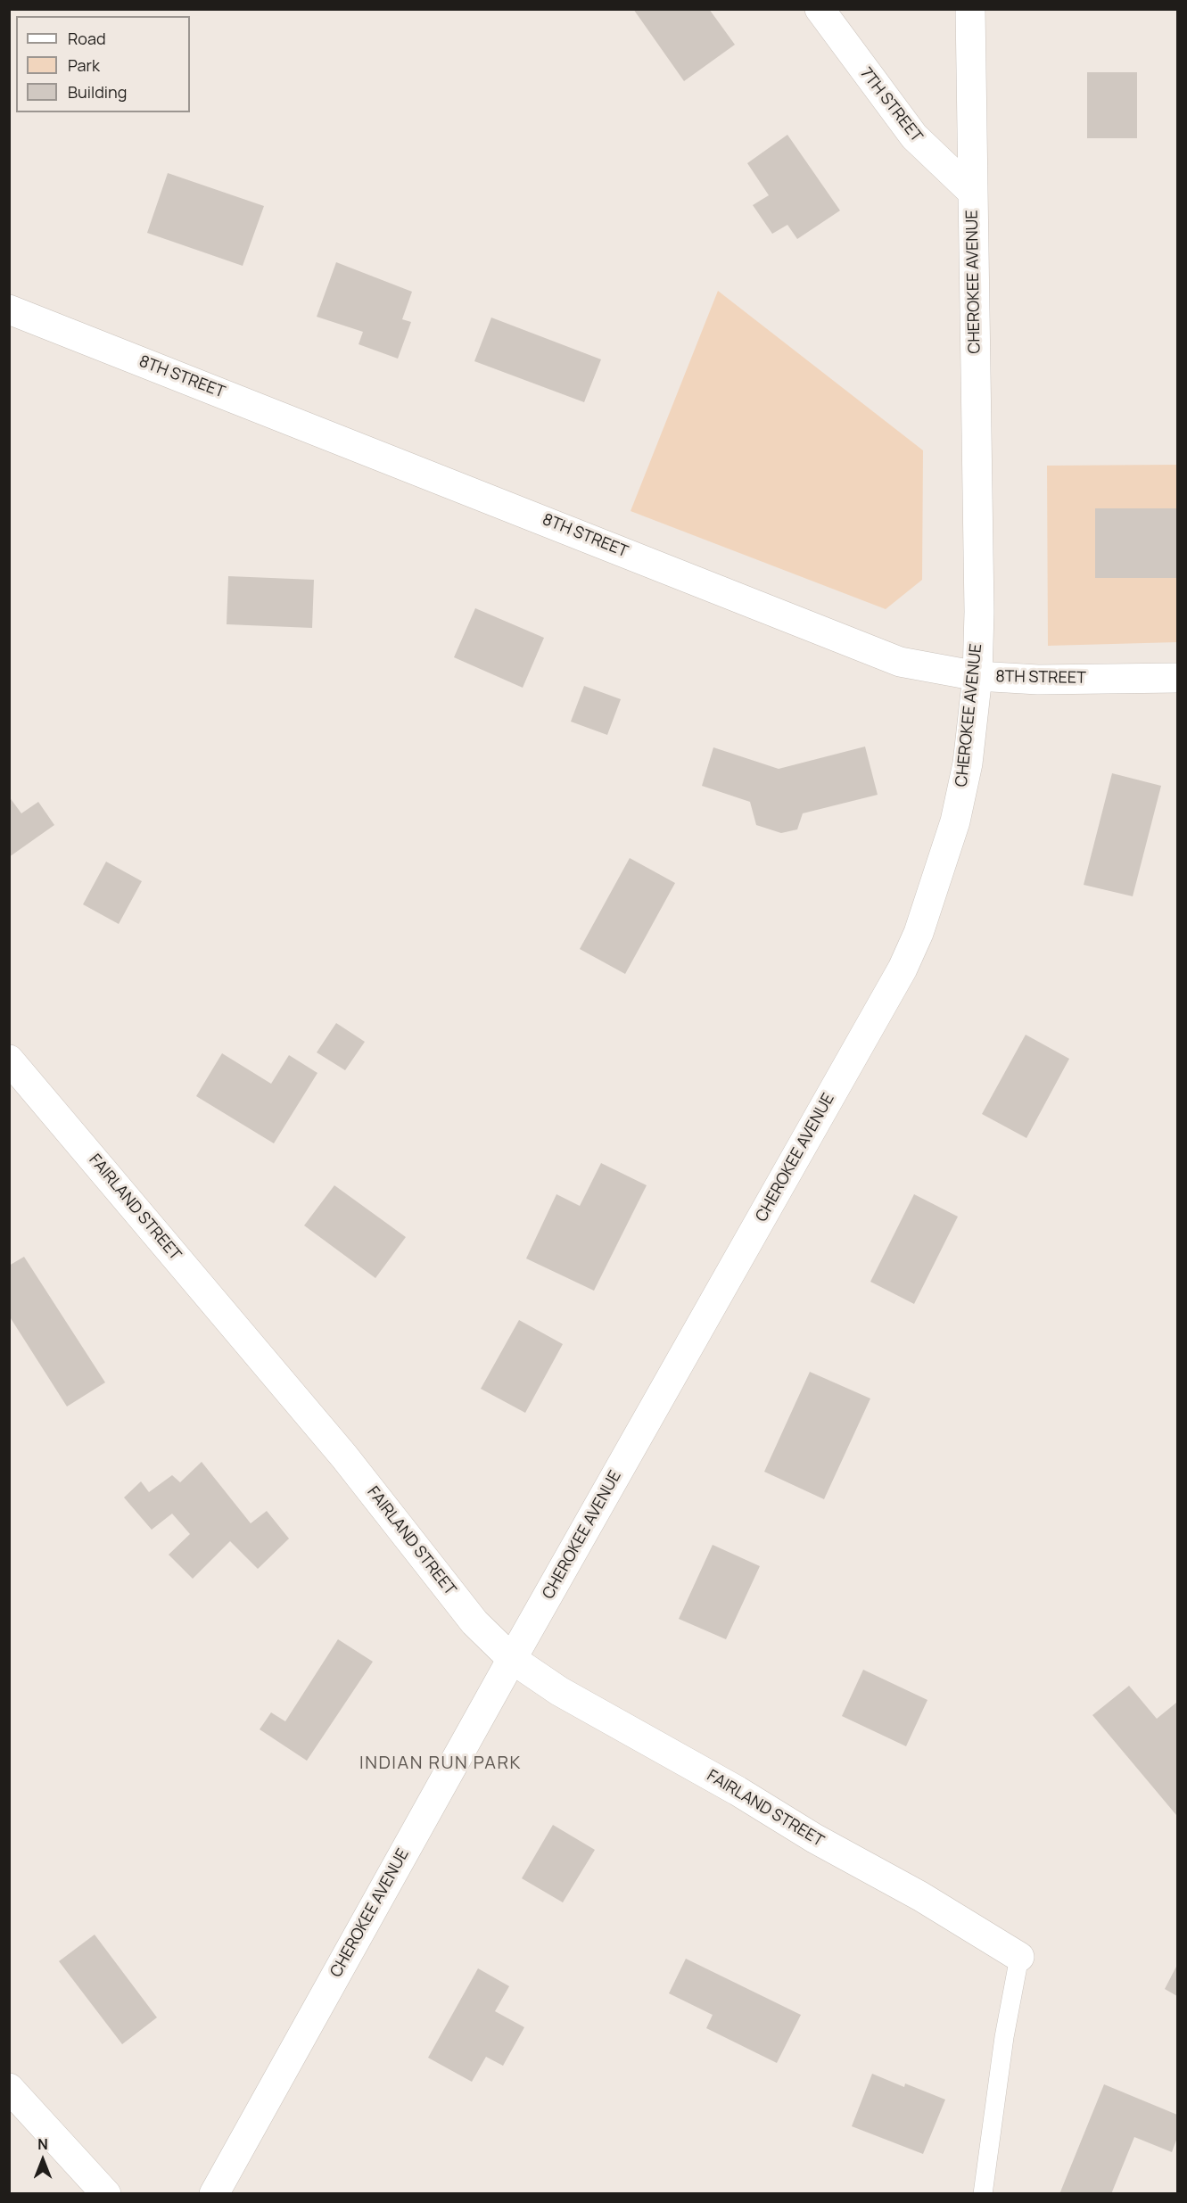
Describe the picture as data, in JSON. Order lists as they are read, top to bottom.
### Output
{
  "streets": {
    "street": [
      "7TH STREET",
      "CHEROKEE AVENUE",
      "8TH STREET",
      "FAIRLAND STREET"
    ]
  },
  "crossings": [
    ["7TH STREET", "CHEROKEE AVENUE"],
    ["CHEROKEE AVENUE", "8TH STREET"],
    ["CHEROKEE AVENUE", "FAIRLAND STREET"]
  ],
  "districts": ["INDIAN RUN PARK"],
  "legend": ["Road", "Park", "Building"],
  "north": "top"
}
